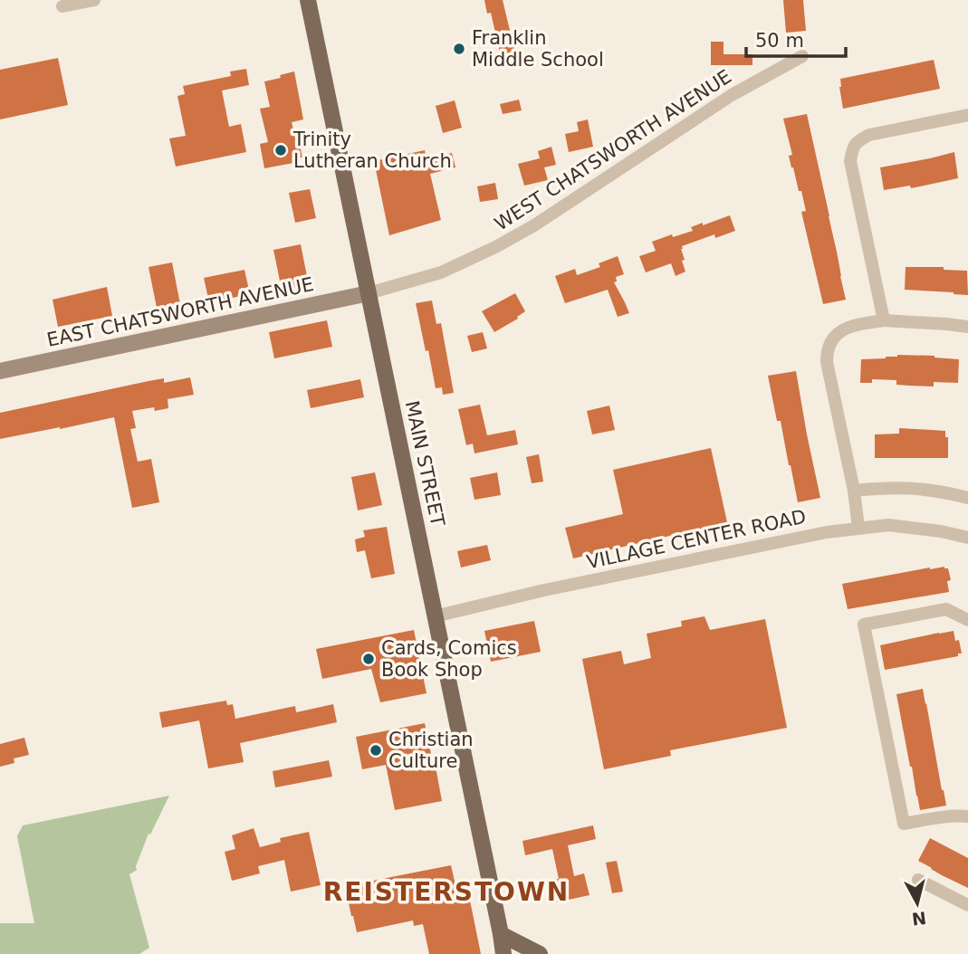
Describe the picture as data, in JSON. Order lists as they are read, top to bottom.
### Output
{
  "streets": {
    "main road": ["MAIN STREET"],
    "street": ["WEST CHATSWORTH AVENUE", "EAST CHATSWORTH AVENUE", "VILLAGE CENTER ROAD"]
  },
  "crossings": [
    ["WEST CHATSWORTH AVENUE", "EAST CHATSWORTH AVENUE"],
    ["WEST CHATSWORTH AVENUE", "MAIN STREET"],
    ["EAST CHATSWORTH AVENUE", "MAIN STREET"],
    ["MAIN STREET", "VILLAGE CENTER ROAD"]
  ],
  "districts": ["REISTERSTOWN"],
  "places": [
    "Franklin Middle School",
    "Trinity Lutheran Church",
    "Cards, Comics Book Shop",
    "Christian Culture"
  ],
  "scale_bar": "50 m",
  "north": "bottom"
}
